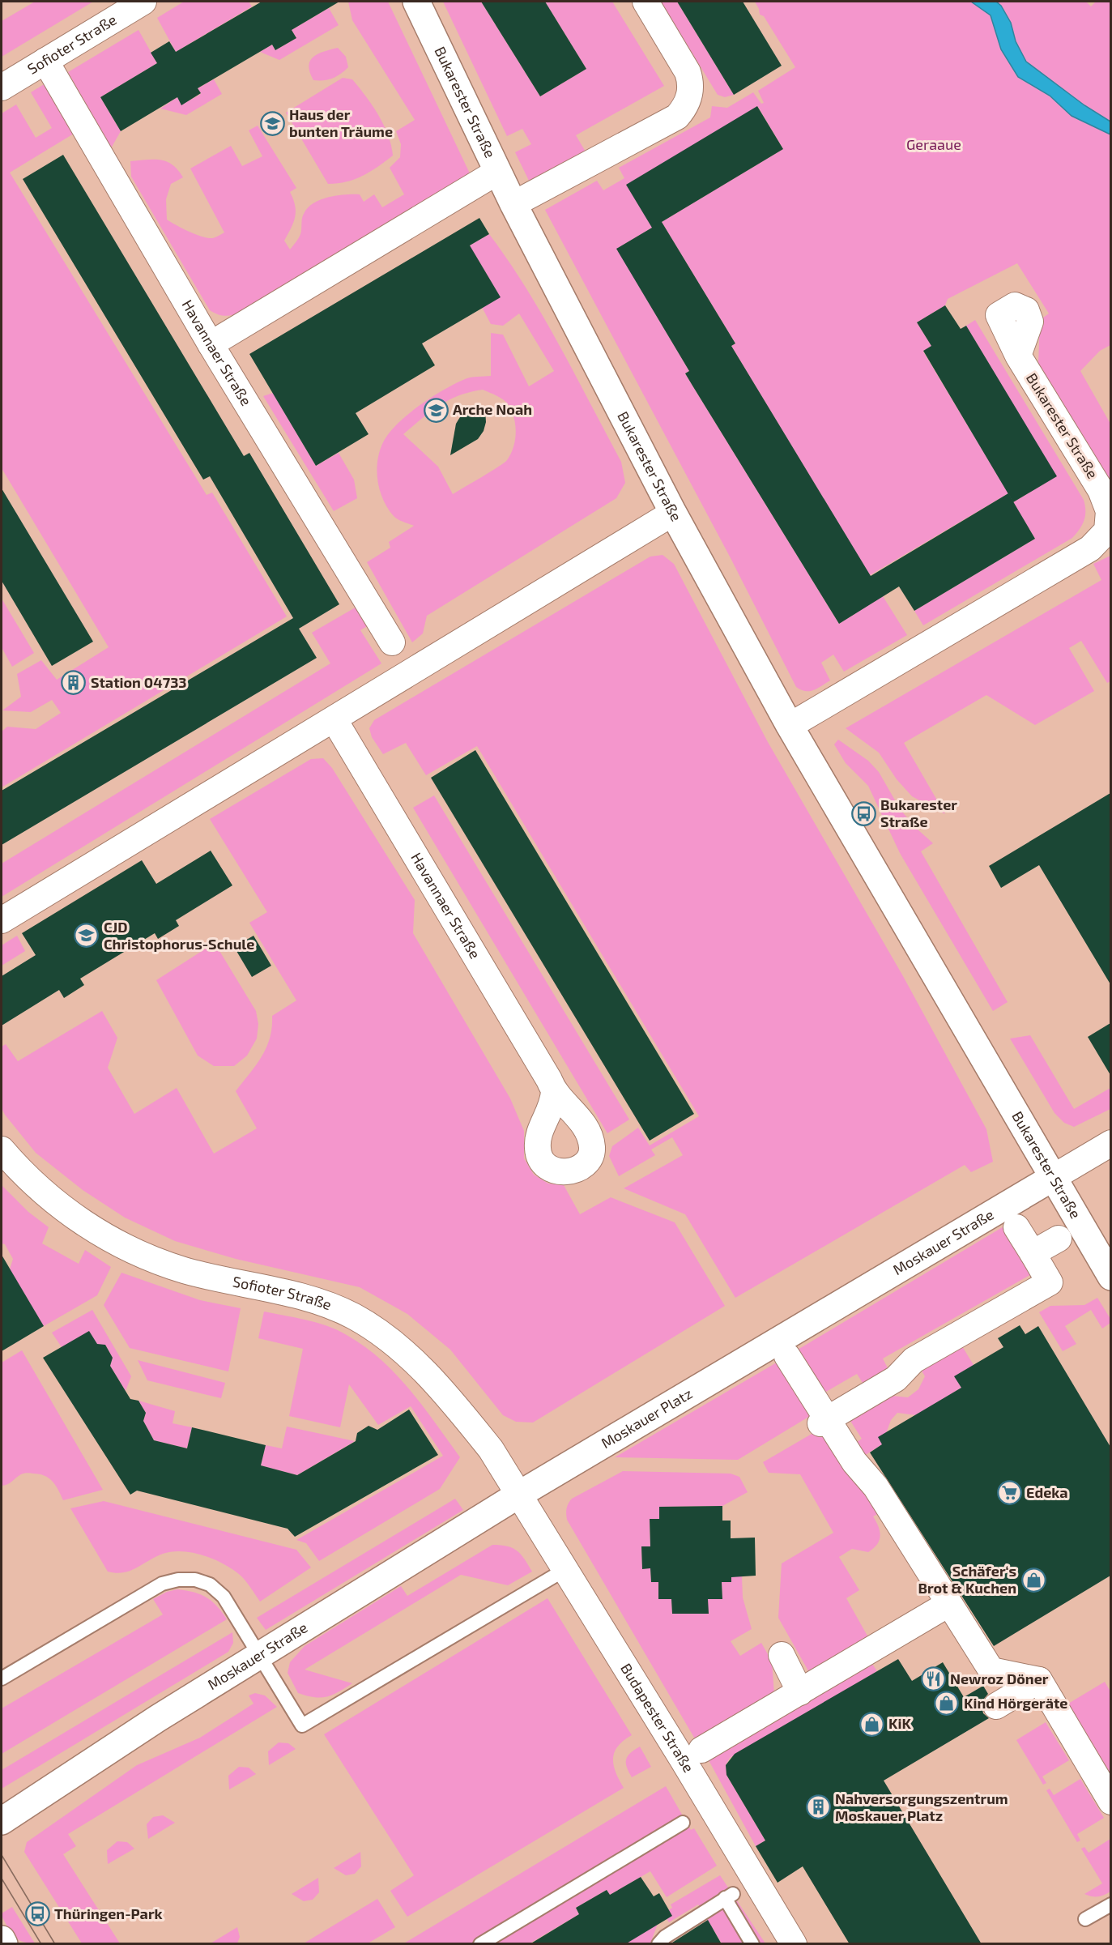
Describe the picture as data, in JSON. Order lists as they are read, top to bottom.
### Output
{
  "streets": {
    "street": [
      "Sofioter Straße",
      "Bukarester Straße",
      "Havannaer Straße",
      "Moskauer Straße",
      "Moskauer Platz",
      "Budapester Straße"
    ]
  },
  "crossings": [
    ["Sofioter Straße", "Havannaer Straße"],
    ["Sofioter Straße", "Moskauer Straße"],
    ["Sofioter Straße", "Moskauer Platz"],
    ["Sofioter Straße", "Budapester Straße"],
    ["Bukarester Straße", "Moskauer Straße"],
    ["Moskauer Straße", "Moskauer Platz"],
    ["Moskauer Straße", "Budapester Straße"],
    ["Moskauer Platz", "Budapester Straße"]
  ],
  "parks": ["Geraaue"],
  "places": {
    "school or university": ["Haus der bunten Träume", "Arche Noah", "CJD Christophorus-Schule"],
    "building": ["Station 04733", "Nahversorgungszentrum Moskauer Platz"],
    "bus stop": ["Bukarester Straße", "Thüringen-Park"],
    "supermarket": ["Edeka"],
    "shop": ["Schäfer‘s Brot & Kuchen", "Kind Hörgeräte", "KiK"],
    "restaurant": ["Newroz Döner"]
  }
}
